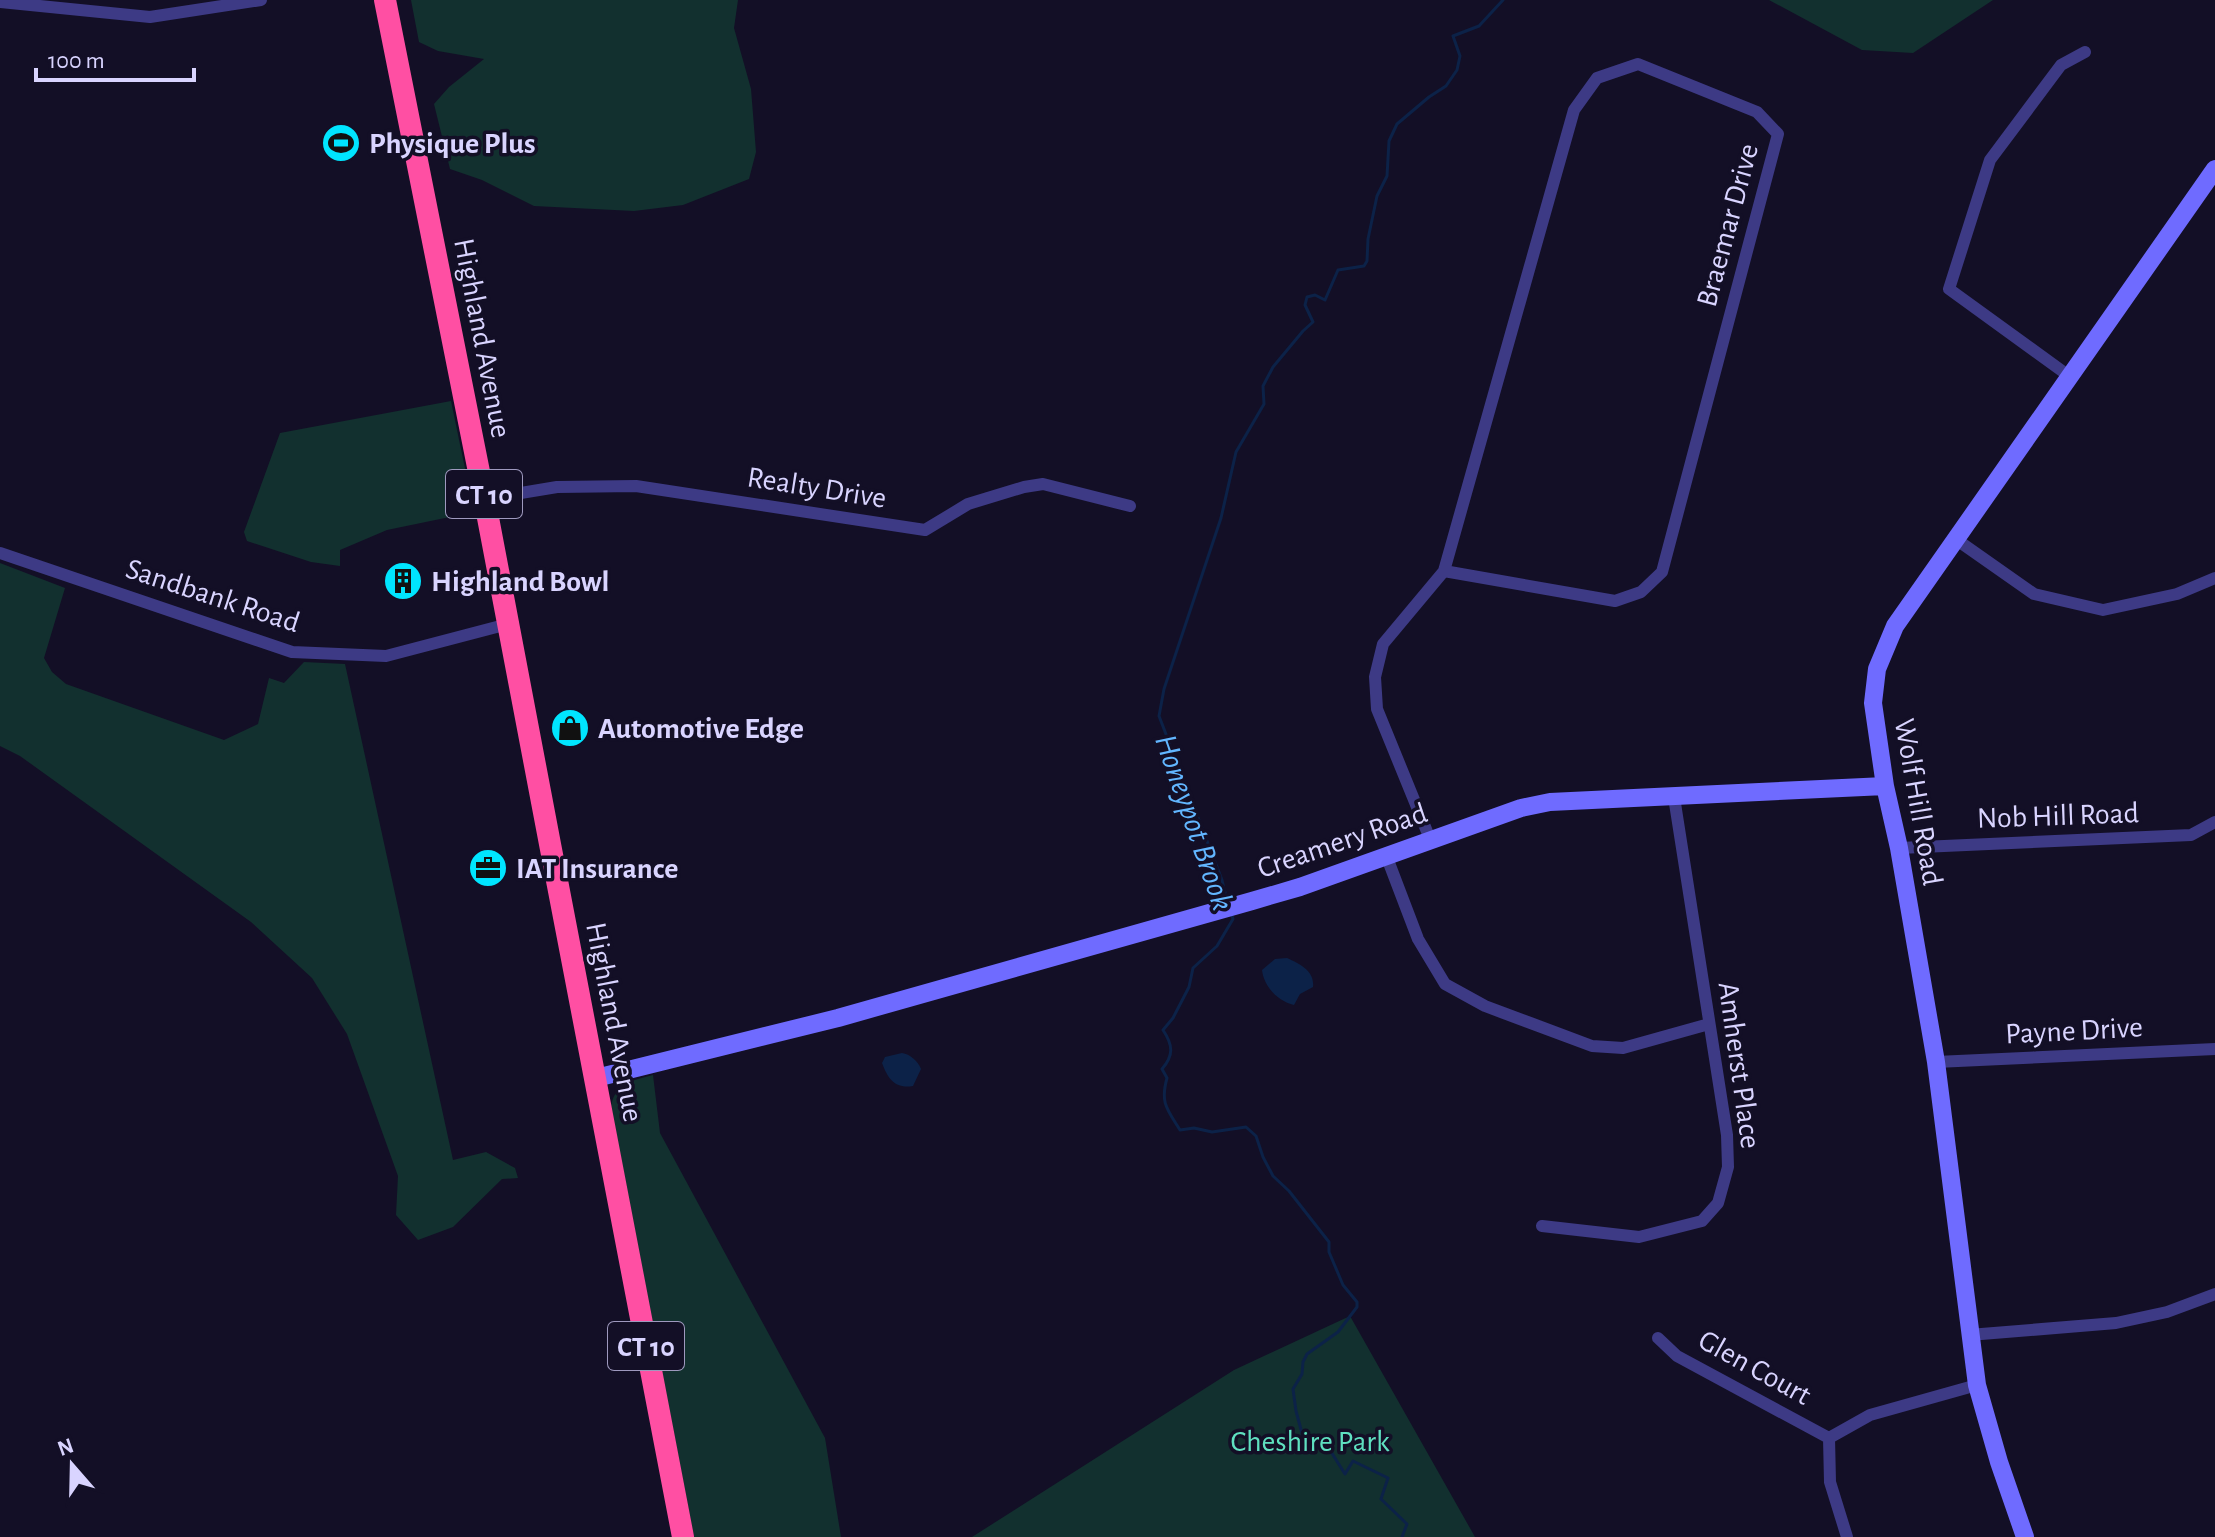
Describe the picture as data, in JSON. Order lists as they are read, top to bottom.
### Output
{
  "streets": {
    "highway": ["Highland Avenue", "CT 10"],
    "street": [
      "Braemar Drive",
      "Realty Drive",
      "Sandbank Road",
      "Wolf Hill Road",
      "Nob Hill Road",
      "Creamery Road",
      "Payne Drive",
      "Amherst Place",
      "Glen Court"
    ]
  },
  "crossings": [
    ["Braemar Drive", "Creamery Road"],
    ["Highland Avenue", "Realty Drive"],
    ["Highland Avenue", "Sandbank Road"],
    ["Highland Avenue", "Creamery Road"],
    ["Wolf Hill Road", "Nob Hill Road"],
    ["Wolf Hill Road", "Creamery Road"],
    ["Wolf Hill Road", "Payne Drive"],
    ["Creamery Road", "Amherst Place"]
  ],
  "water": ["Honeypot Brook"],
  "parks": ["Cheshire Park"],
  "places": {
    "sports": ["Physique Plus"],
    "building": ["Highland Bowl"],
    "shop": ["Automotive Edge"],
    "office": ["IAT Insurance"]
  },
  "scale_bar": "100 m",
  "north": "top"
}
